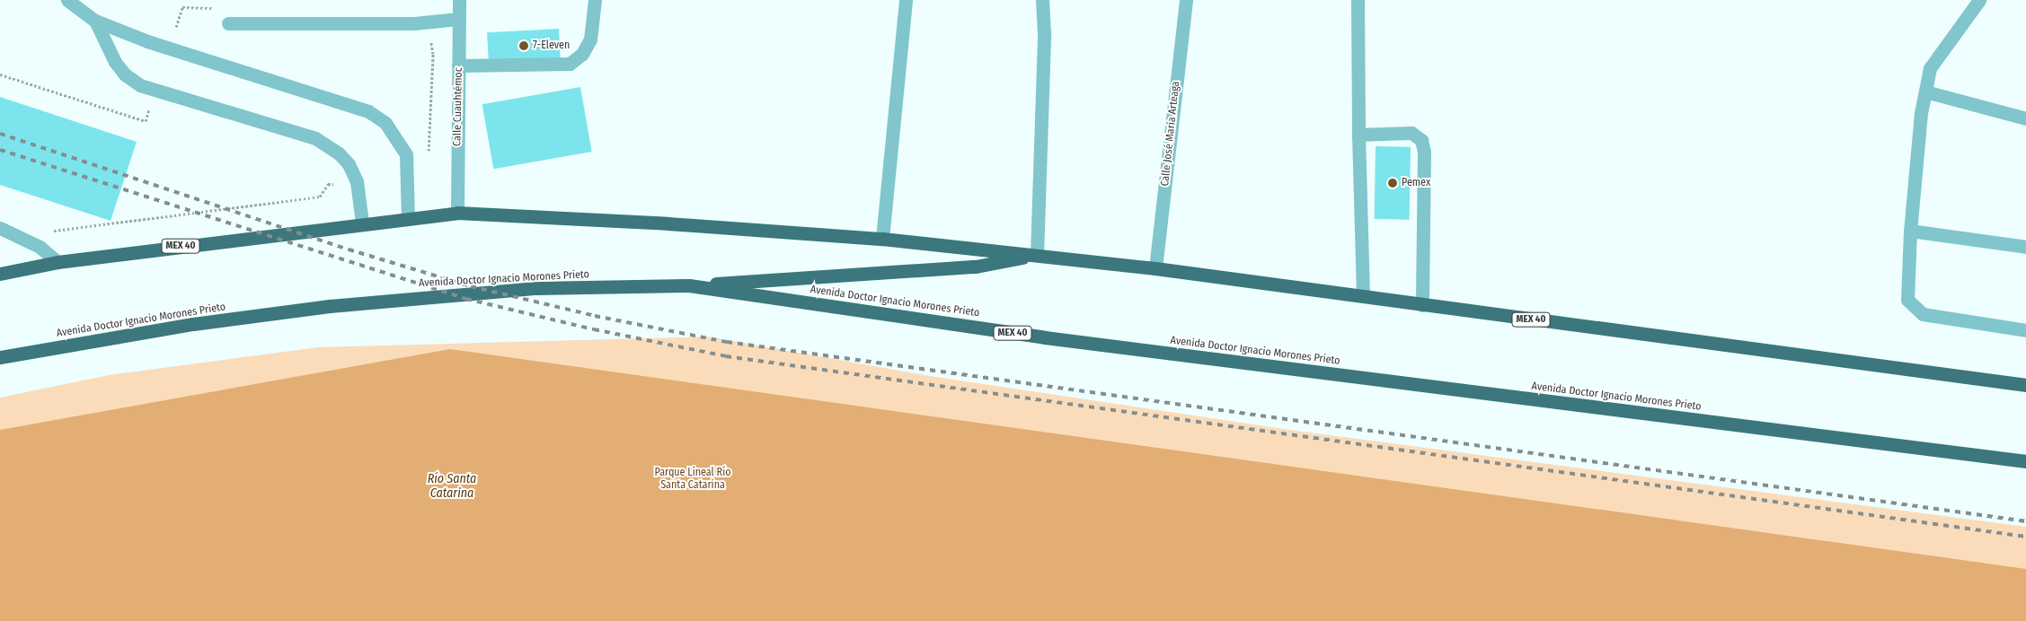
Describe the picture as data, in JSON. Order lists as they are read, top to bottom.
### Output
{
  "streets": {
    "highway": ["MEX 40", "Avenida Doctor Ignacio Morones Prieto"],
    "street": ["Calle Cuauhtémoc", "Calle José María Arteaga"]
  },
  "crossings": [
    ["Calle Cuauhtémoc", "MEX 40"],
    ["Calle José María Arteaga", "MEX 40"]
  ],
  "water": ["Río Santa Catarina"],
  "parks": ["Parque Lineal Río Santa Catarina"],
  "places": ["7-Eleven", "Pemex"]
}
